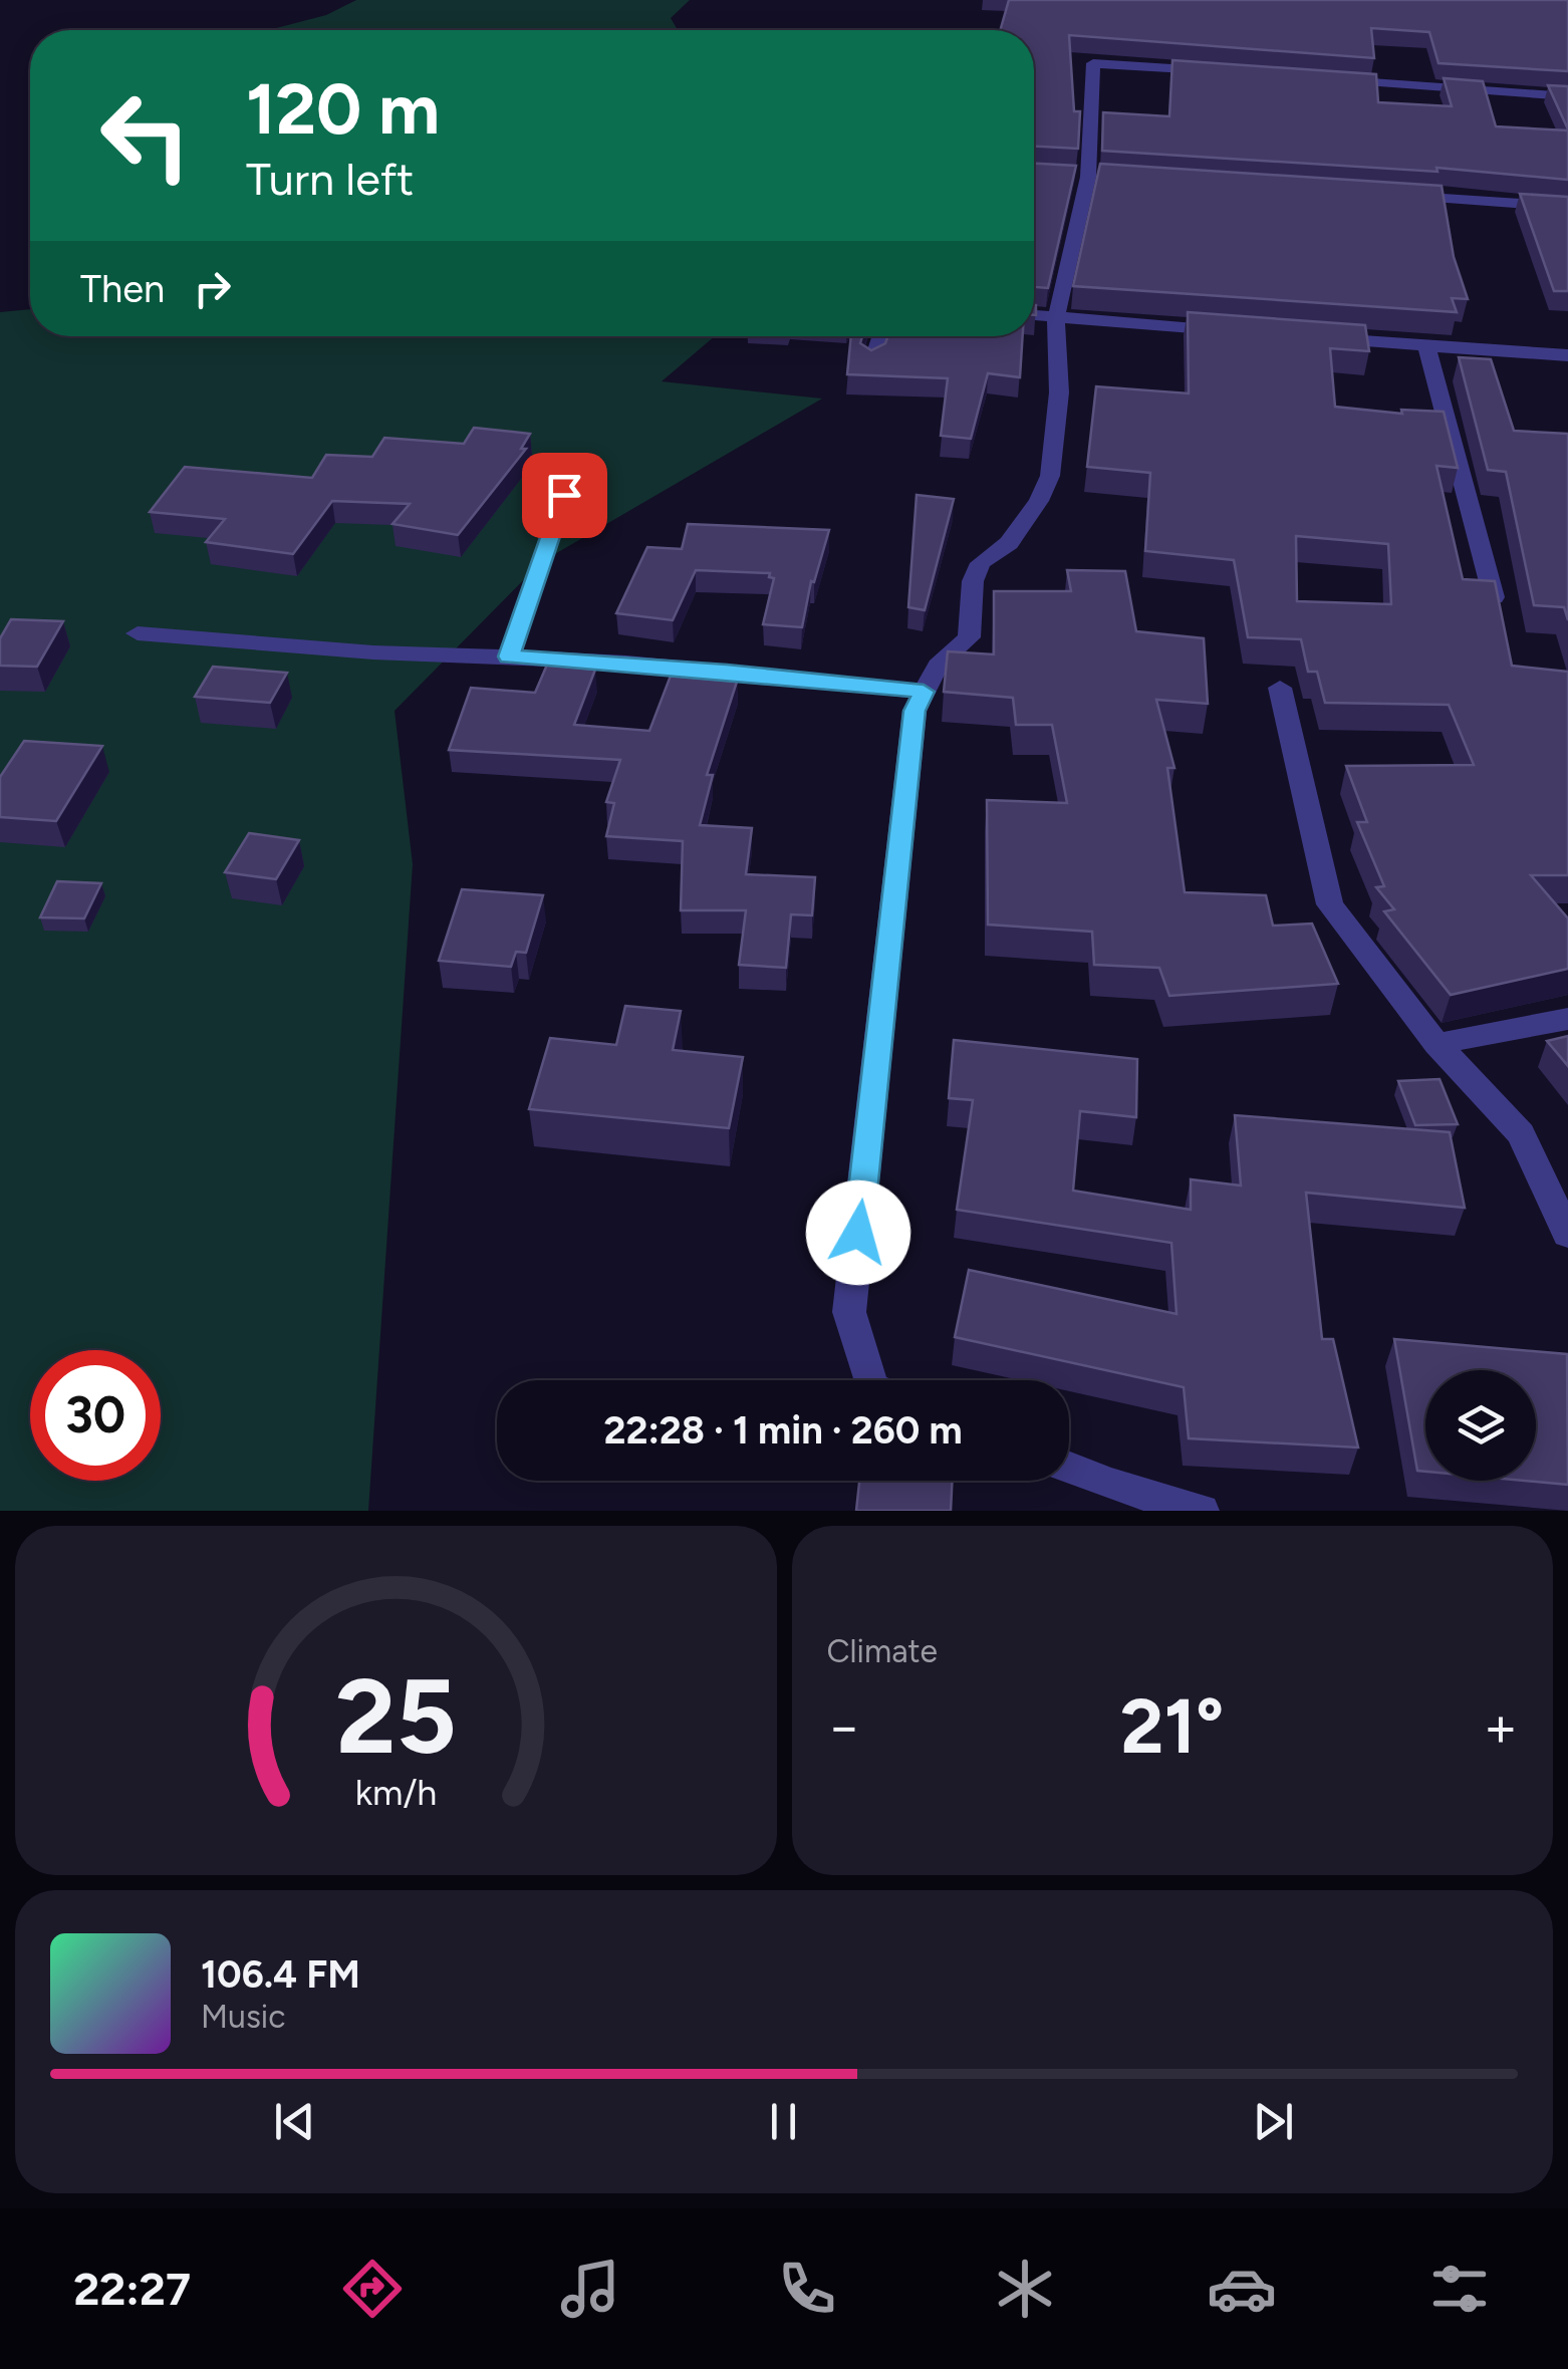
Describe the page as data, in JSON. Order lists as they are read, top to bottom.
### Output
{
  "page": {
    "turn": ["120 m", "Turn left"],
    "then": "Then",
    "limit": "30",
    "trip": "22:28 · 1 min · 260 m",
    "tile": "Climate",
    "heat": ["−", "21°", "+"],
    "song": ["106.4 FM", "Music"],
    "tabs": "22:27",
    "gauge": ["25", "km/h"]
  }
}
